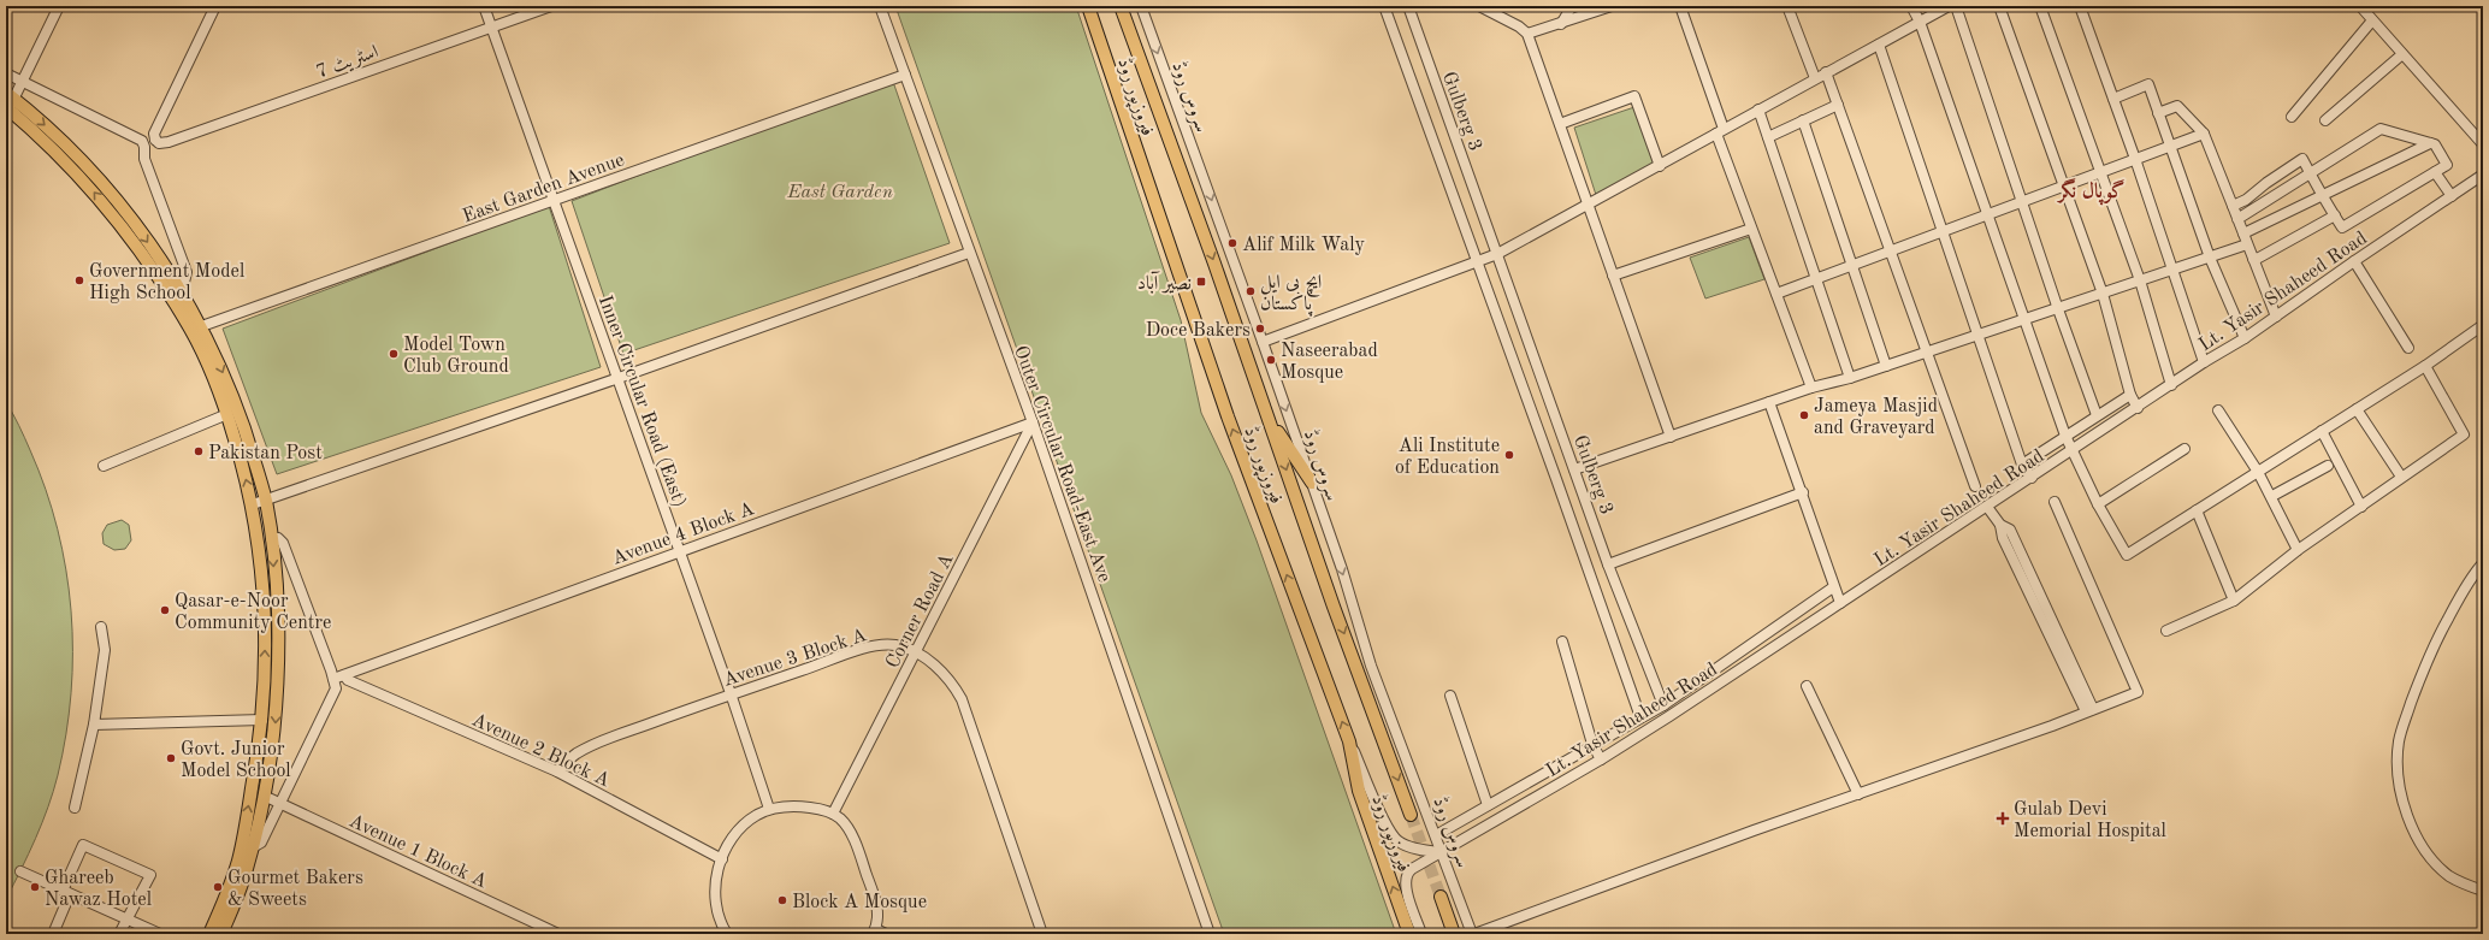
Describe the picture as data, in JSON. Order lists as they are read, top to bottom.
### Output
{
  "streets": {
    "main road": ["فیروزپور روڈ"],
    "street": [
      "اسٹریٹ 7",
      "سروس روڈ",
      "Gulberg 3",
      "East Garden Avenue",
      "Lt. Yasir Shaheed Road",
      "Inner Circular Road (East)",
      "Outer Circular Road-East Ave",
      "Avenue 4 Block A",
      "Corner Road A",
      "Avenue 3 Block A",
      "Avenue 2 Block A",
      "Avenue 1 Block A"
    ]
  },
  "crossings": [
    ["اسٹریٹ 7", "Inner Circular Road (East)"],
    ["سروس روڈ", "Lt. Yasir Shaheed Road"],
    ["East Garden Avenue", "Inner Circular Road (East)"],
    ["East Garden Avenue", "Outer Circular Road-East Ave"],
    ["Inner Circular Road (East)", "Avenue 4 Block A"],
    ["Inner Circular Road (East)", "Avenue 3 Block A"],
    ["Outer Circular Road-East Ave", "Avenue 4 Block A"],
    ["Outer Circular Road-East Ave", "Corner Road A"],
    ["Avenue 4 Block A", "Corner Road A"],
    ["Avenue 4 Block A", "Avenue 2 Block A"],
    ["Corner Road A", "Avenue 3 Block A"],
    ["Avenue 3 Block A", "Avenue 2 Block A"]
  ],
  "one_way": ["سروس روڈ"],
  "districts": ["گوپال نگر"],
  "parks": ["East Garden"],
  "places": {
    "other": [
      "Alif Milk Waly",
      "Government Model High School",
      "ایچ بی ایل پاکستان",
      "Doce Bakers",
      "Model Town Club Ground",
      "Naseerabad Mosque",
      "Jameya Masjid and Graveyard",
      "Pakistan Post",
      "Ali Institute of Education",
      "Qasar-e-Noor Community Centre",
      "Govt. Junior Model School",
      "Ghareeb Nawaz Hotel",
      "Gourmet Bakers & Sweets",
      "Block A Mosque"
    ],
    "transit": ["نصیر آباد"],
    "health": ["Gulab Devi Memorial Hospital"]
  }
}
